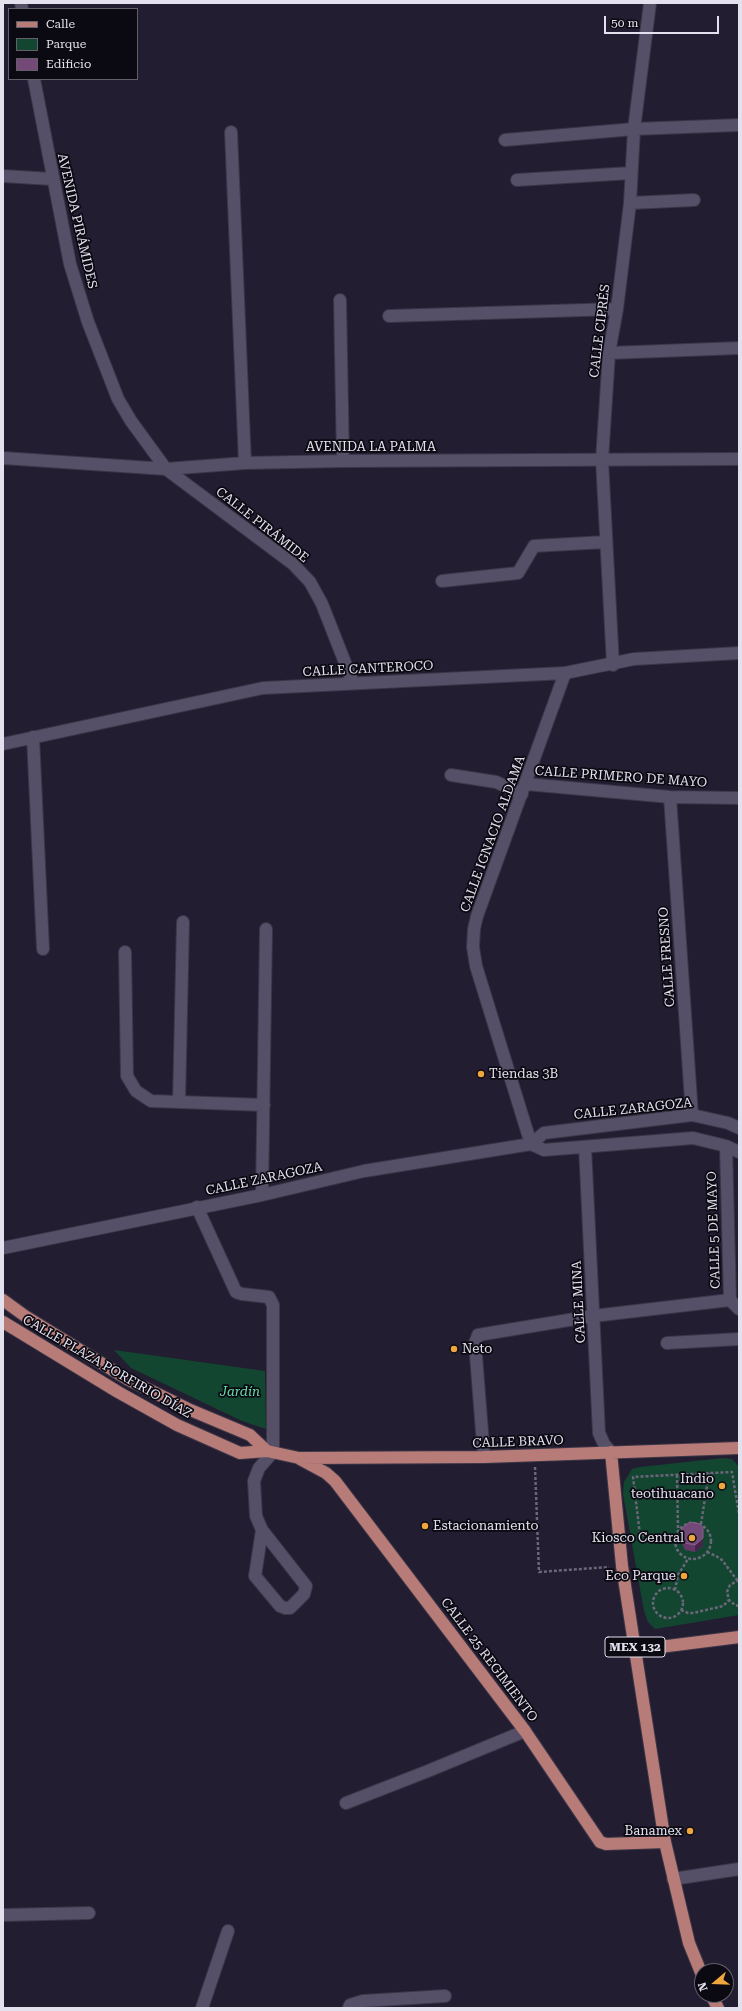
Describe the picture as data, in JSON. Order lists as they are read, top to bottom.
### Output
{
  "streets": {
    "main road": [
      "CALLE PLAZA PORFIRIO DÍAZ",
      "CALLE BRAVO",
      "MEX 132",
      "CALLE 25 REGIMIENTO"
    ],
    "street": [
      "AVENIDA PIRÁMIDES",
      "CALLE CIPRÉS",
      "AVENIDA LA PALMA",
      "CALLE PIRÁMIDE",
      "CALLE CANTEROCO",
      "CALLE PRIMERO DE MAYO",
      "CALLE IGNACIO ALDAMA",
      "CALLE FRESNO",
      "CALLE ZARAGOZA",
      "CALLE 5 DE MAYO",
      "CALLE MINA"
    ]
  },
  "crossings": [
    ["AVENIDA PIRÁMIDES", "AVENIDA LA PALMA"],
    ["AVENIDA PIRÁMIDES", "CALLE PIRÁMIDE"],
    ["CALLE CIPRÉS", "AVENIDA LA PALMA"],
    ["CALLE CIPRÉS", "CALLE CANTEROCO"],
    ["AVENIDA LA PALMA", "CALLE PIRÁMIDE"],
    ["CALLE PIRÁMIDE", "CALLE CANTEROCO"],
    ["CALLE CANTEROCO", "CALLE IGNACIO ALDAMA"],
    ["CALLE PRIMERO DE MAYO", "CALLE IGNACIO ALDAMA"],
    ["CALLE PRIMERO DE MAYO", "CALLE FRESNO"],
    ["CALLE IGNACIO ALDAMA", "CALLE ZARAGOZA"],
    ["CALLE FRESNO", "CALLE ZARAGOZA"],
    ["CALLE ZARAGOZA", "CALLE 5 DE MAYO"],
    ["CALLE ZARAGOZA", "CALLE MINA"],
    ["CALLE MINA", "CALLE BRAVO"],
    ["CALLE MINA", "MEX 132"],
    ["CALLE PLAZA PORFIRIO DÍAZ", "CALLE BRAVO"],
    ["CALLE PLAZA PORFIRIO DÍAZ", "CALLE 25 REGIMIENTO"],
    ["CALLE BRAVO", "MEX 132"],
    ["CALLE BRAVO", "CALLE 25 REGIMIENTO"],
    ["MEX 132", "CALLE 25 REGIMIENTO"]
  ],
  "parks": ["Jardín"],
  "places": [
    "Tiendas 3B",
    "Neto",
    "Indio teotihuacano",
    "Estacionamiento",
    "Kiosco Central",
    "Eco Parque",
    "Banamex"
  ],
  "legend": ["Calle", "Parque", "Edificio"],
  "scale_bar": "50 m",
  "north": "left"
}
